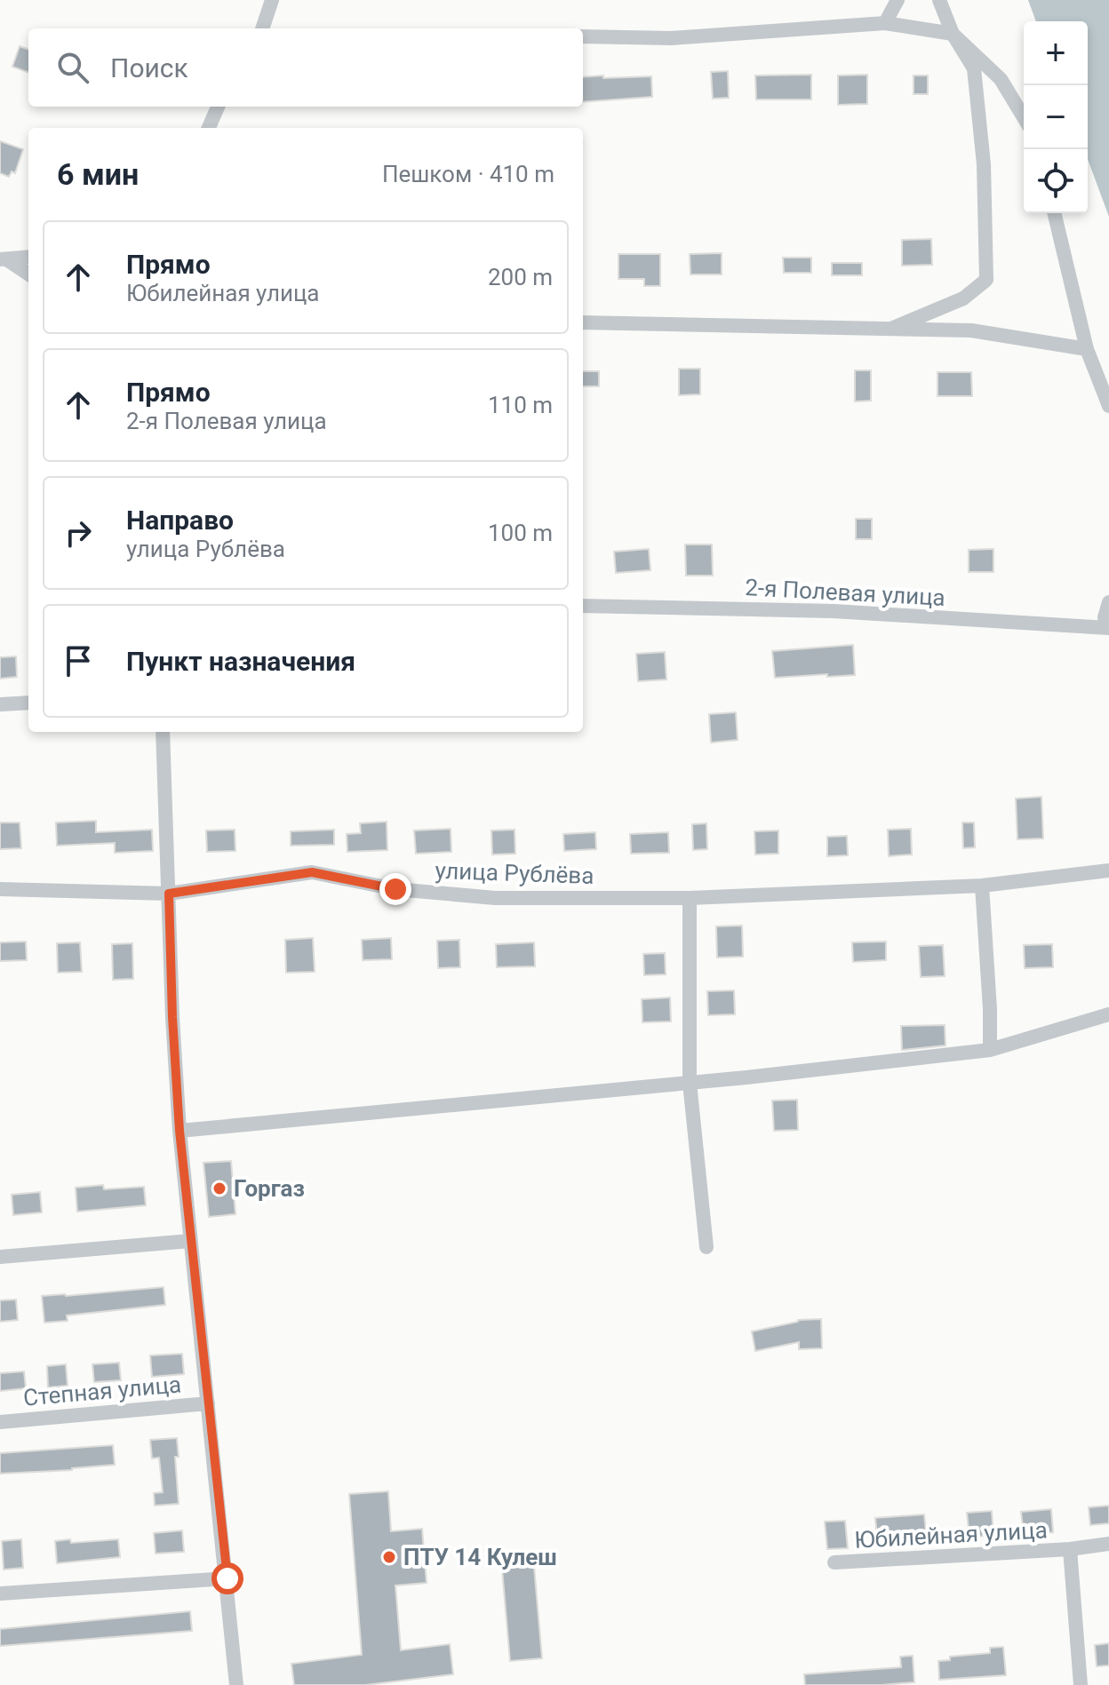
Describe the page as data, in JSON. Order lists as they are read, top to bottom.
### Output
{
  "streets": {
    "street": [
      "2-я Полевая улица",
      "улица Рублёва",
      "Степная улица",
      "Юбилейная улица"
    ]
  },
  "places": ["Горгаз", "ПТУ 14 Кулеш"],
  "page": {
    "map_buttons": ["+", "−"],
    "search": "Поиск",
    "heading": ["6 мин", "Пешком · 410 m"],
    "list": [
      ["Прямо", "Юбилейная улица", "200 m"],
      ["Прямо", "2-я Полевая улица", "110 m"],
      ["Направо", "улица Рублёва", "100 m"],
      "Пункт назначения"
    ]
  }
}
